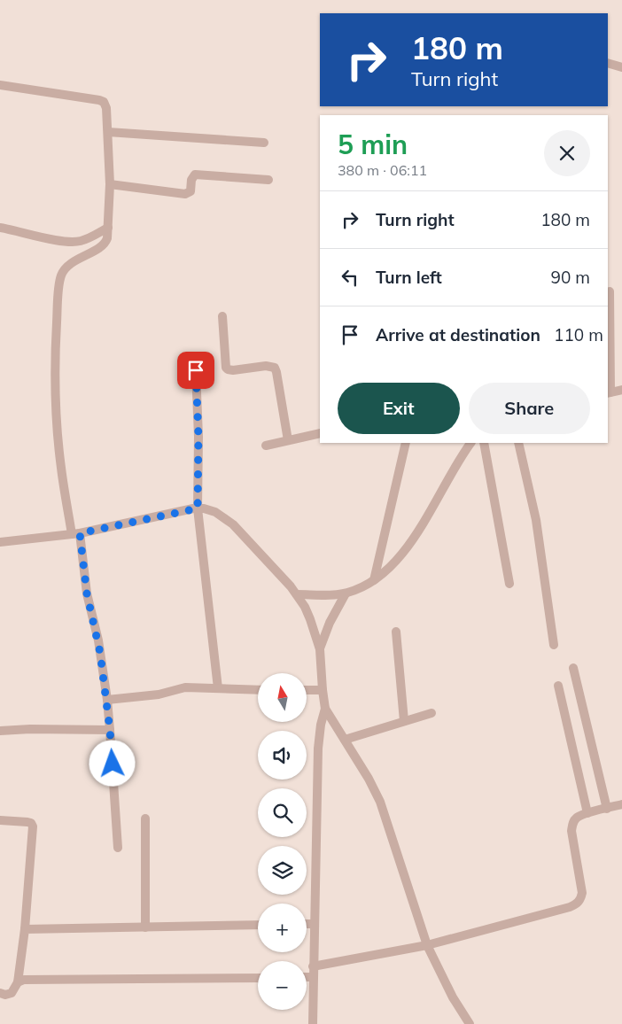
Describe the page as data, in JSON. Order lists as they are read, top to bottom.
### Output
{
  "north": "top",
  "page": {
    "turn": ["180 m", "Turn right"],
    "heading": ["5 min", "380 m · 06:11"],
    "list": [
      {
        "name": "Turn right",
        "value": "180 m"
      },
      {
        "name": "Turn left",
        "value": "90 m"
      },
      {
        "name": "Arrive at destination",
        "value": "110 m"
      }
    ],
    "buttons": ["Exit", "Share"],
    "map_buttons": ["+", "−"]
  }
}
